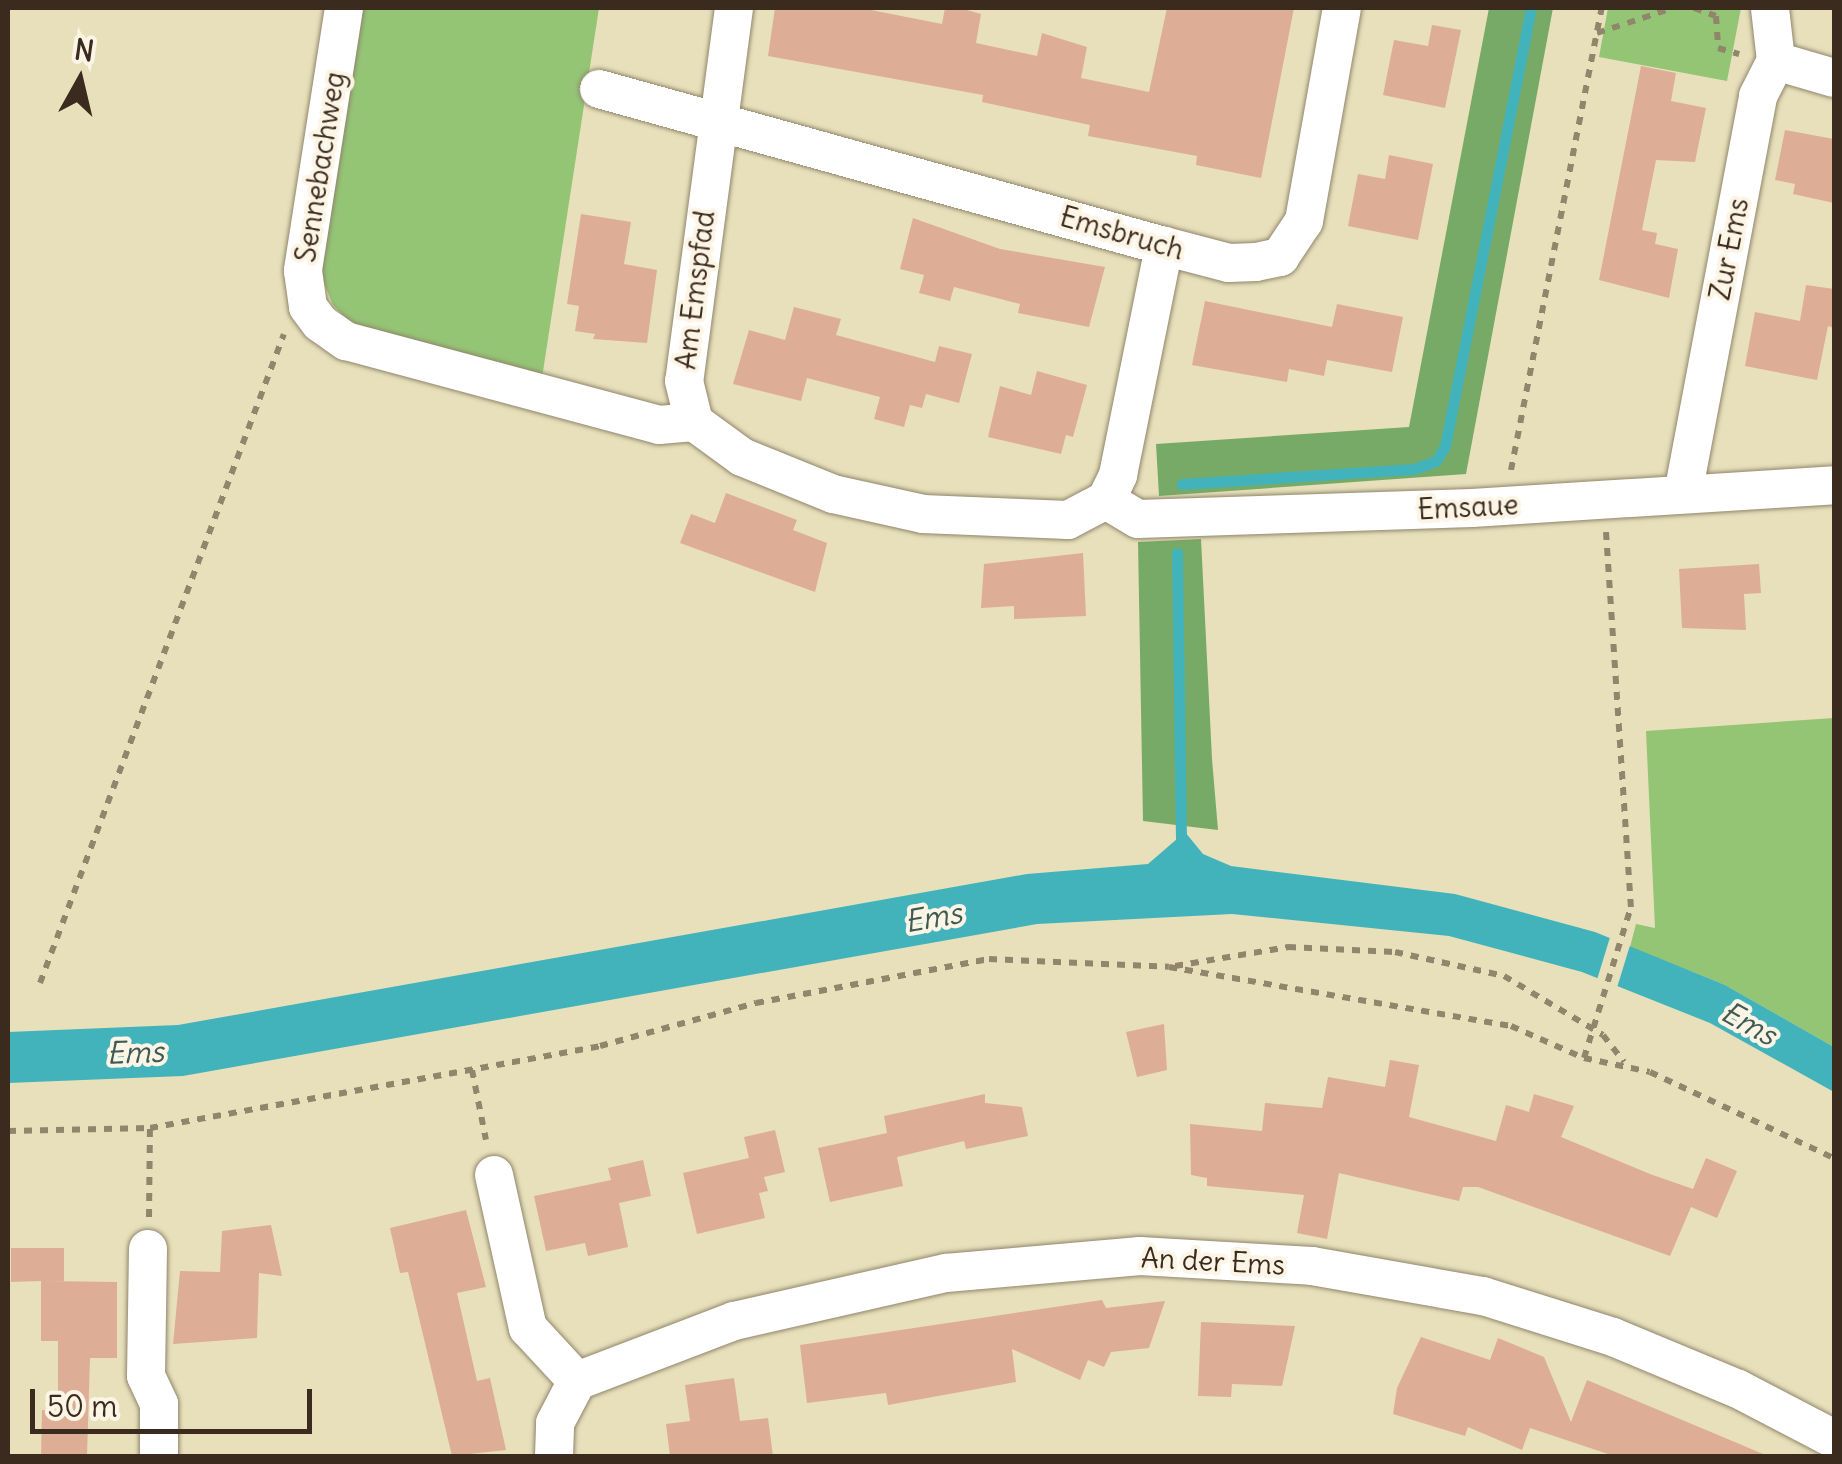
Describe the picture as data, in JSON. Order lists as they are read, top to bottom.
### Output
{
  "streets": {
    "street": [
      "Sennebachweg",
      "Emsbruch",
      "Zur Ems",
      "Am Emspfad",
      "Emsaue",
      "An der Ems"
    ]
  },
  "crossings": [
    ["Emsbruch", "Am Emspfad"],
    ["Zur Ems", "Emsaue"]
  ],
  "water": ["Ems"],
  "scale_bar": "50 m",
  "north": "top"
}
